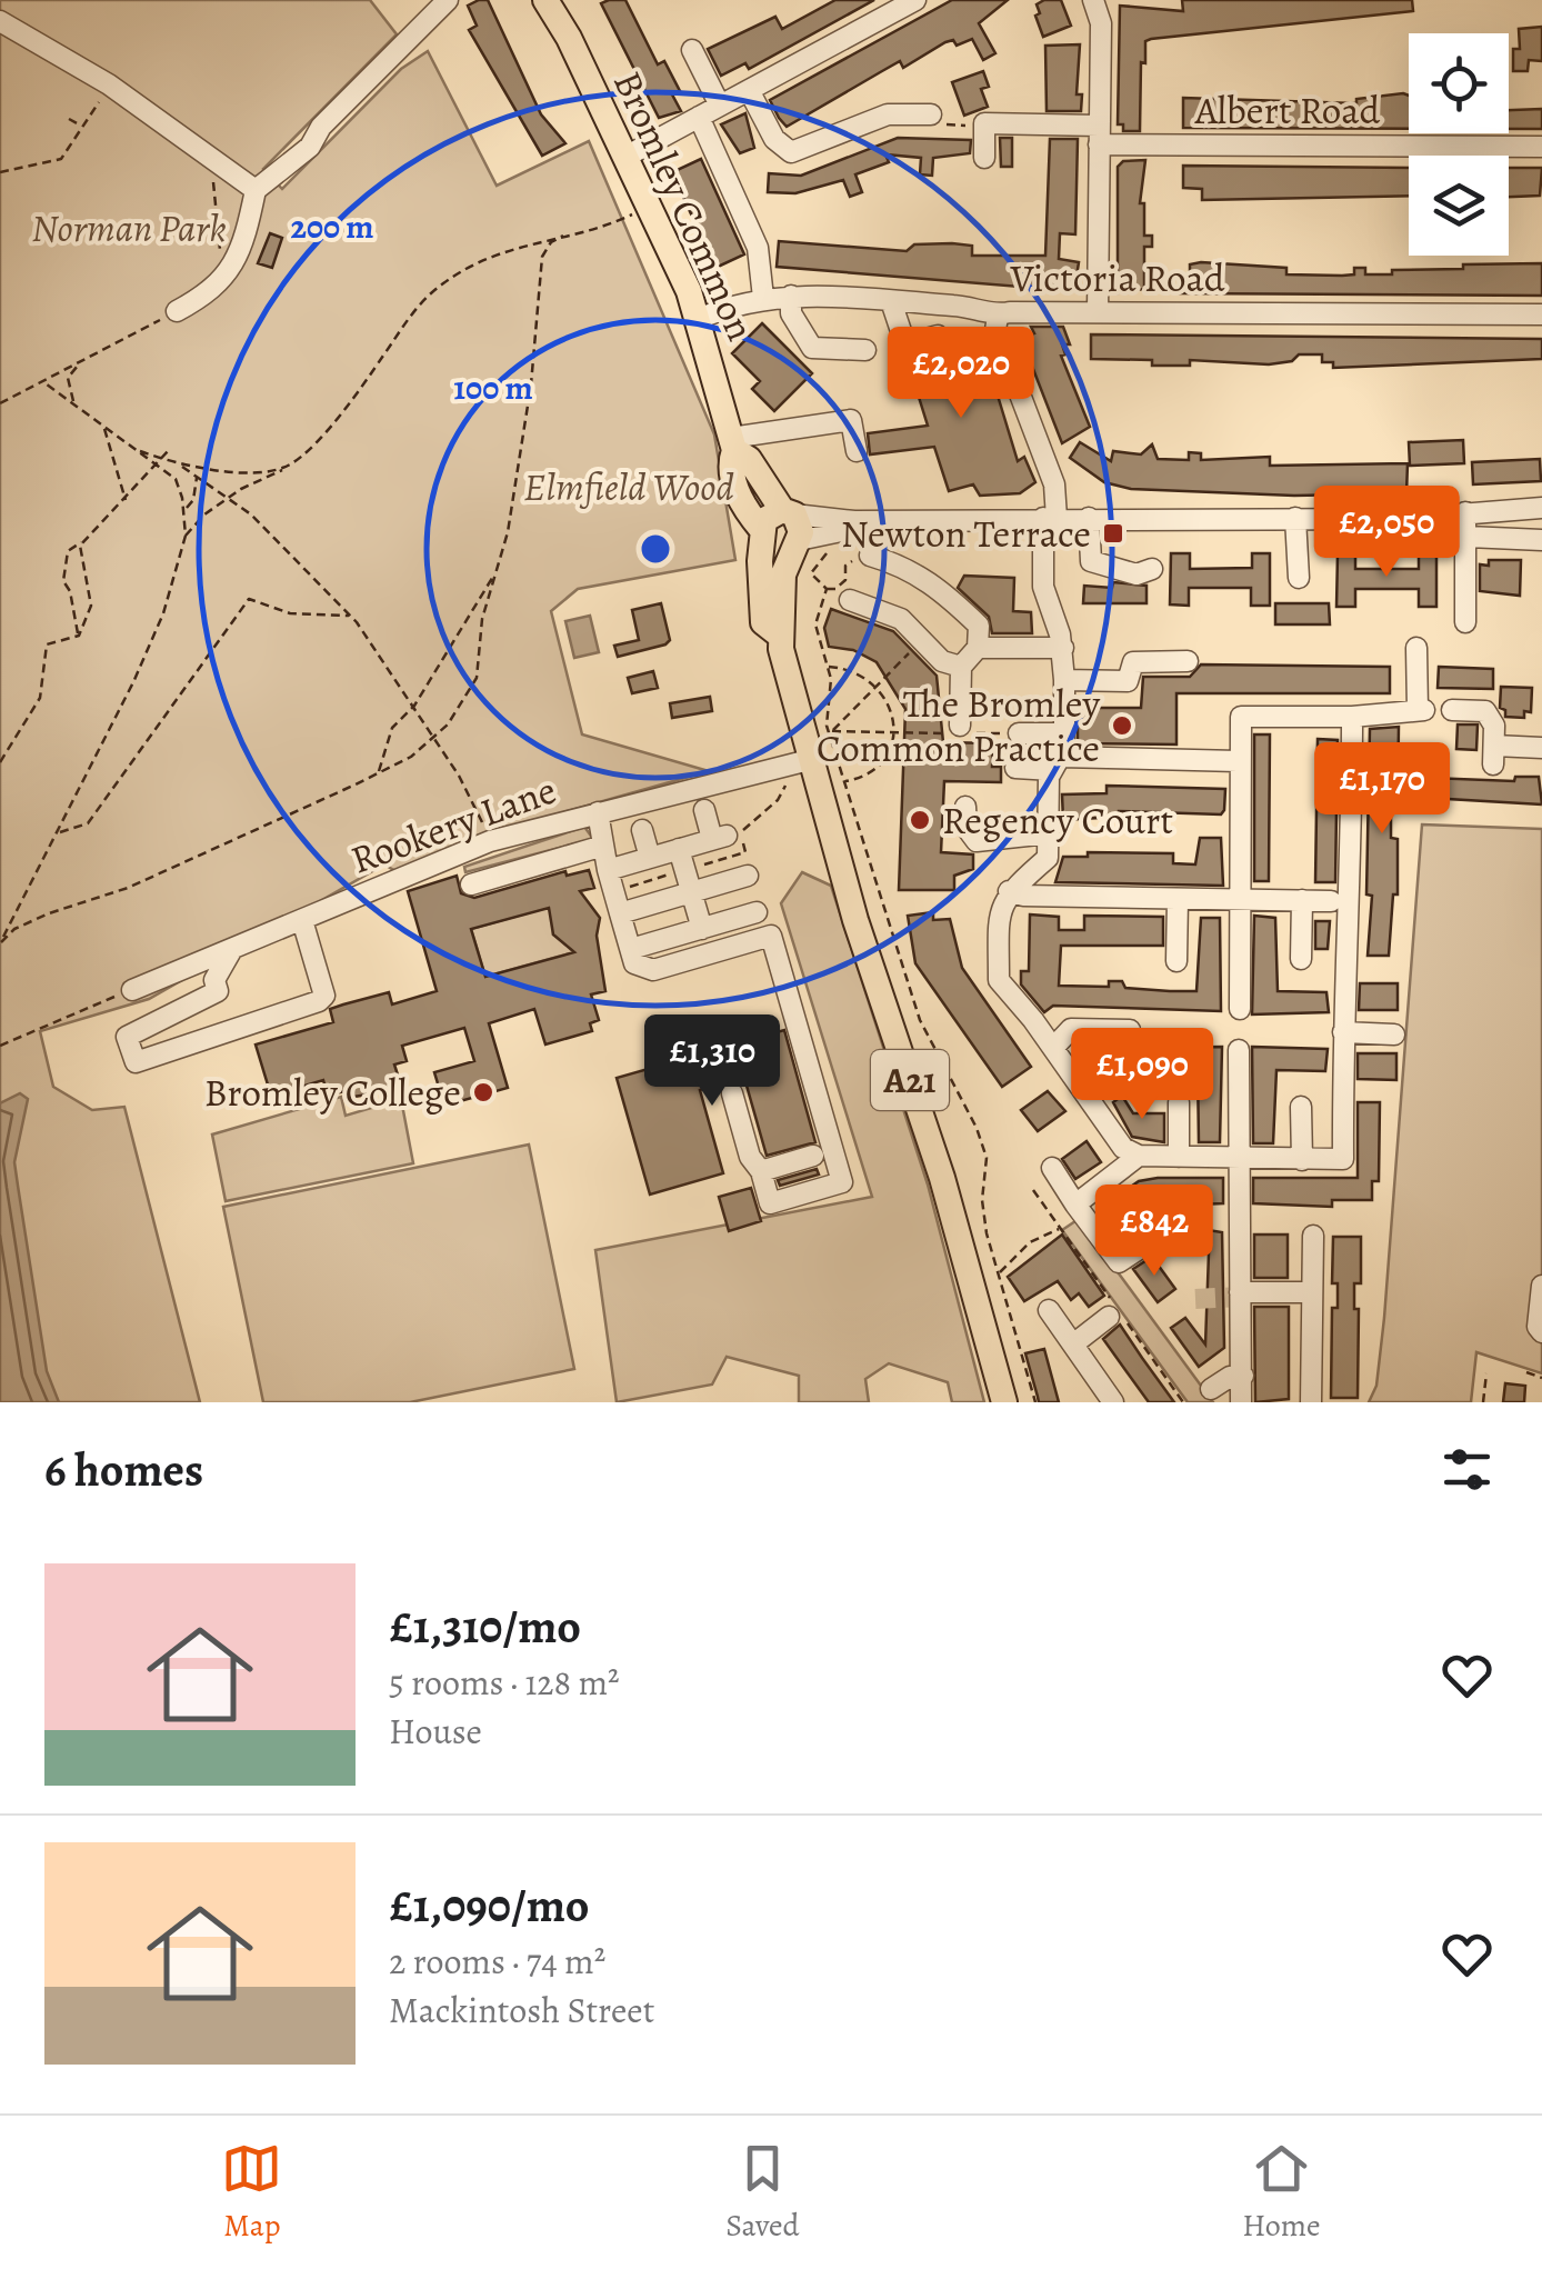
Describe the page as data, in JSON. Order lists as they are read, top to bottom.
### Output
{
  "streets": {
    "main road": ["Bromley Common", "A21"],
    "street": ["Albert Road", "Victoria Road", "Rookery Lane"]
  },
  "crossings": [
    ["Bromley Common", "Victoria Road"],
    ["Bromley Common", "A21"],
    ["Rookery Lane", "A21"]
  ],
  "parks": ["Norman Park", "Elmfield Wood"],
  "places": {
    "transit": ["Newton Terrace"],
    "other": ["The Bromley Common Practice", "Regency Court", "Bromley College"]
  },
  "page": {
    "price": [
      "£2,020",
      "£2,050",
      "£1,170",
      "£1,310",
      "£1,090",
      "£842"
    ],
    "heading": "6 homes",
    "list": [
      {
        "name": "£1,310/mo",
        "note": "5 rooms · 128 m² · House"
      },
      {
        "name": "£1,090/mo",
        "note": "2 rooms · 74 m² · Mackintosh Street"
      }
    ],
    "tabs": ["Map", "Saved", "Home"]
  },
  "rings": ["200 m", "100 m"]
}
